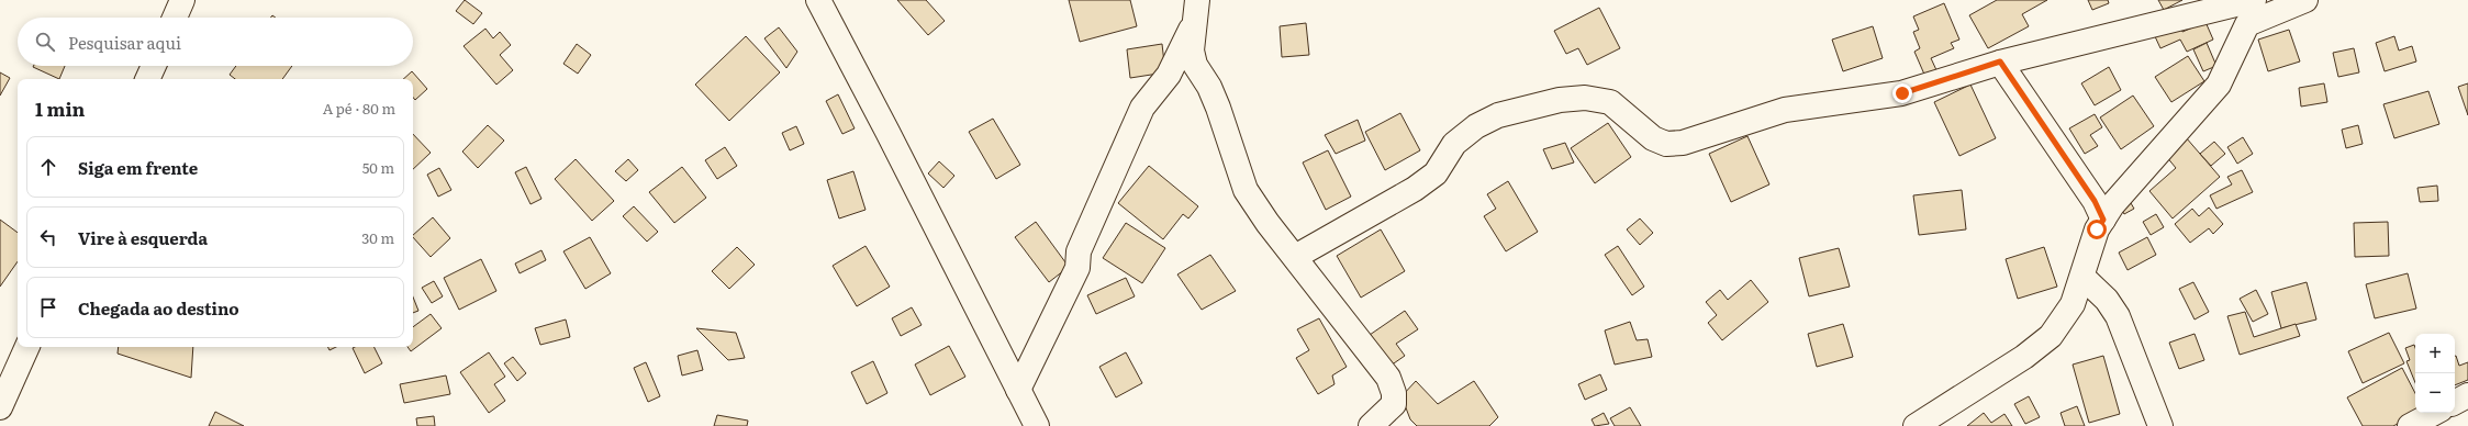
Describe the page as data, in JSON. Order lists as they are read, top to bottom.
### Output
{
  "page": {
    "search": "Pesquisar aqui",
    "heading": ["1 min", "A pé · 80 m"],
    "list": [
      ["Siga em frente", "50 m"],
      ["Vire à esquerda", "30 m"],
      "Chegada ao destino"
    ],
    "map_buttons": ["+", "−"]
  }
}
